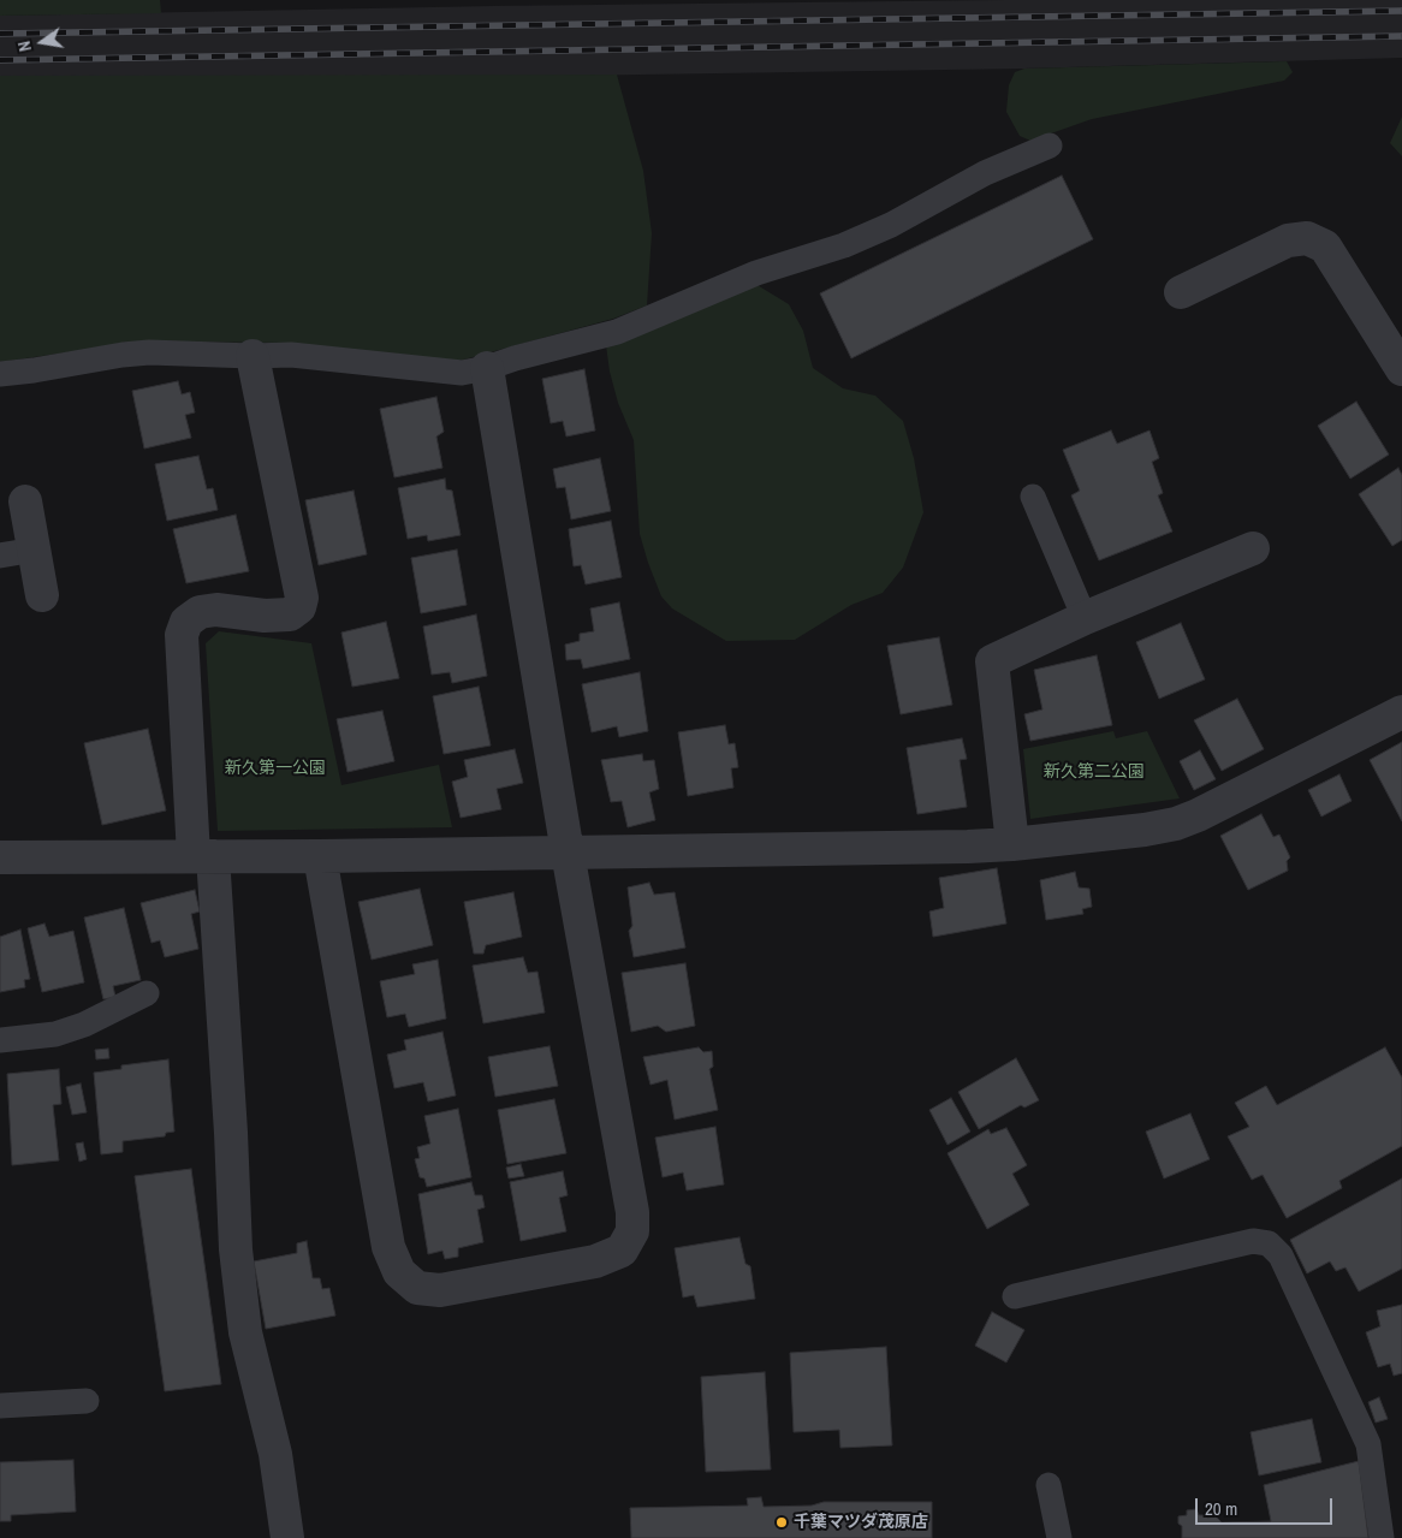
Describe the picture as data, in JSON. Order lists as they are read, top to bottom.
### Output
{
  "parks": ["新久第一公園", "新久第二公園"],
  "places": ["千葉マツダ茂原店"],
  "scale_bar": "20 m",
  "north": "left"
}
